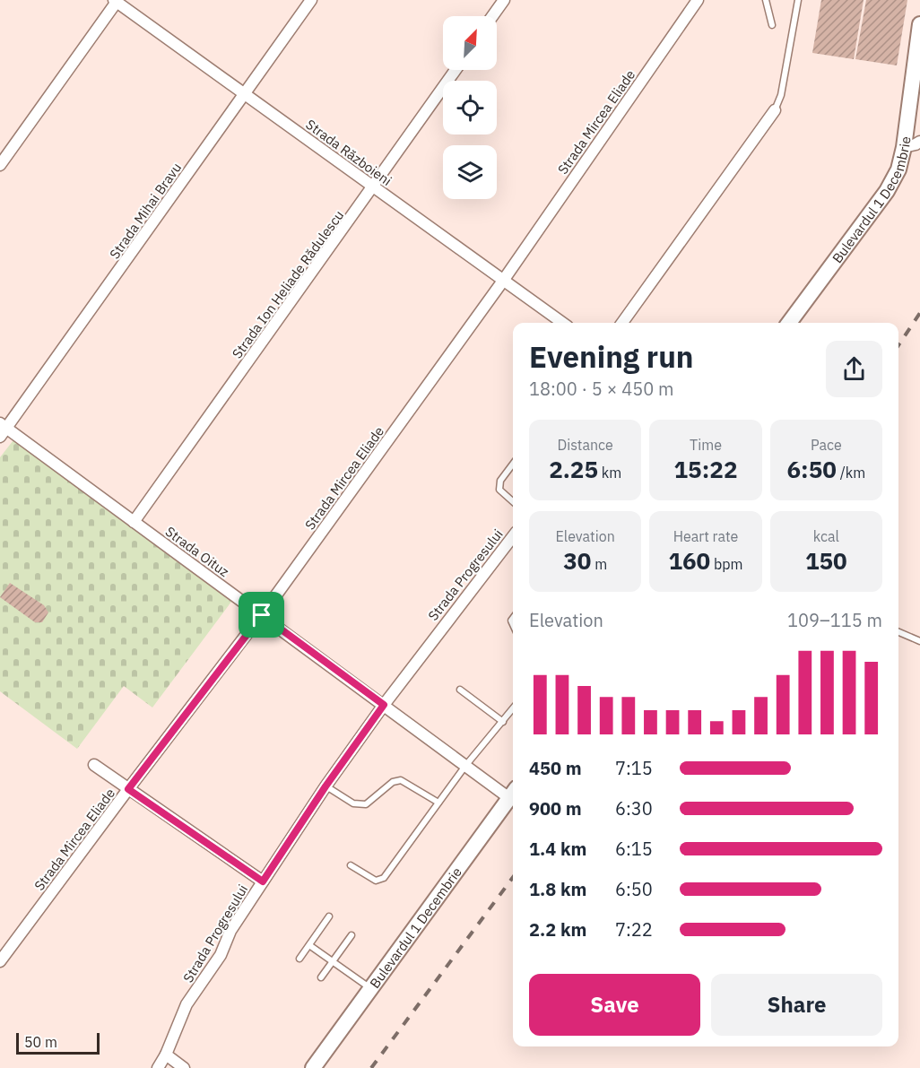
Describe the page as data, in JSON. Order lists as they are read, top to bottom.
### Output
{
  "streets": {
    "street": [
      "Strada Mircea Eliade",
      "Strada Războieni",
      "Bulevardul 1 Decembrie",
      "Strada Mihai Bravu",
      "Strada Ion Heliade Rădulescu",
      "Strada Oituz",
      "Strada Progresului"
    ]
  },
  "crossings": [
    ["Strada Mircea Eliade", "Strada Războieni"],
    ["Strada Mircea Eliade", "Strada Oituz"],
    ["Strada Războieni", "Strada Mihai Bravu"],
    ["Strada Războieni", "Strada Ion Heliade Rădulescu"],
    ["Bulevardul 1 Decembrie", "Strada Oituz"],
    ["Strada Mihai Bravu", "Strada Oituz"],
    ["Strada Ion Heliade Rădulescu", "Strada Oituz"],
    ["Strada Oituz", "Strada Progresului"]
  ],
  "scale_bar": "50 m",
  "north": "top right",
  "page": {
    "heading": ["Evening run", "18:00 · 5 × 450 m"],
    "stats": [
      ["Distance", "2.25 km"],
      ["Time", "15:22"],
      ["Pace", "6:50 /km"],
      ["Elevation", "30 m"],
      ["Heart rate", "160 bpm"],
      ["kcal", "150"]
    ],
    "chart": ["Elevation", "109–115 m"],
    "list": [
      {
        "name": "450 m",
        "note": "7:15"
      },
      {
        "name": "900 m",
        "note": "6:30"
      },
      {
        "name": "1.4 km",
        "note": "6:15"
      },
      {
        "name": "1.8 km",
        "note": "6:50"
      },
      {
        "name": "2.2 km",
        "note": "7:22"
      }
    ],
    "buttons": ["Save", "Share"],
    "scale": "50 m"
  }
}
